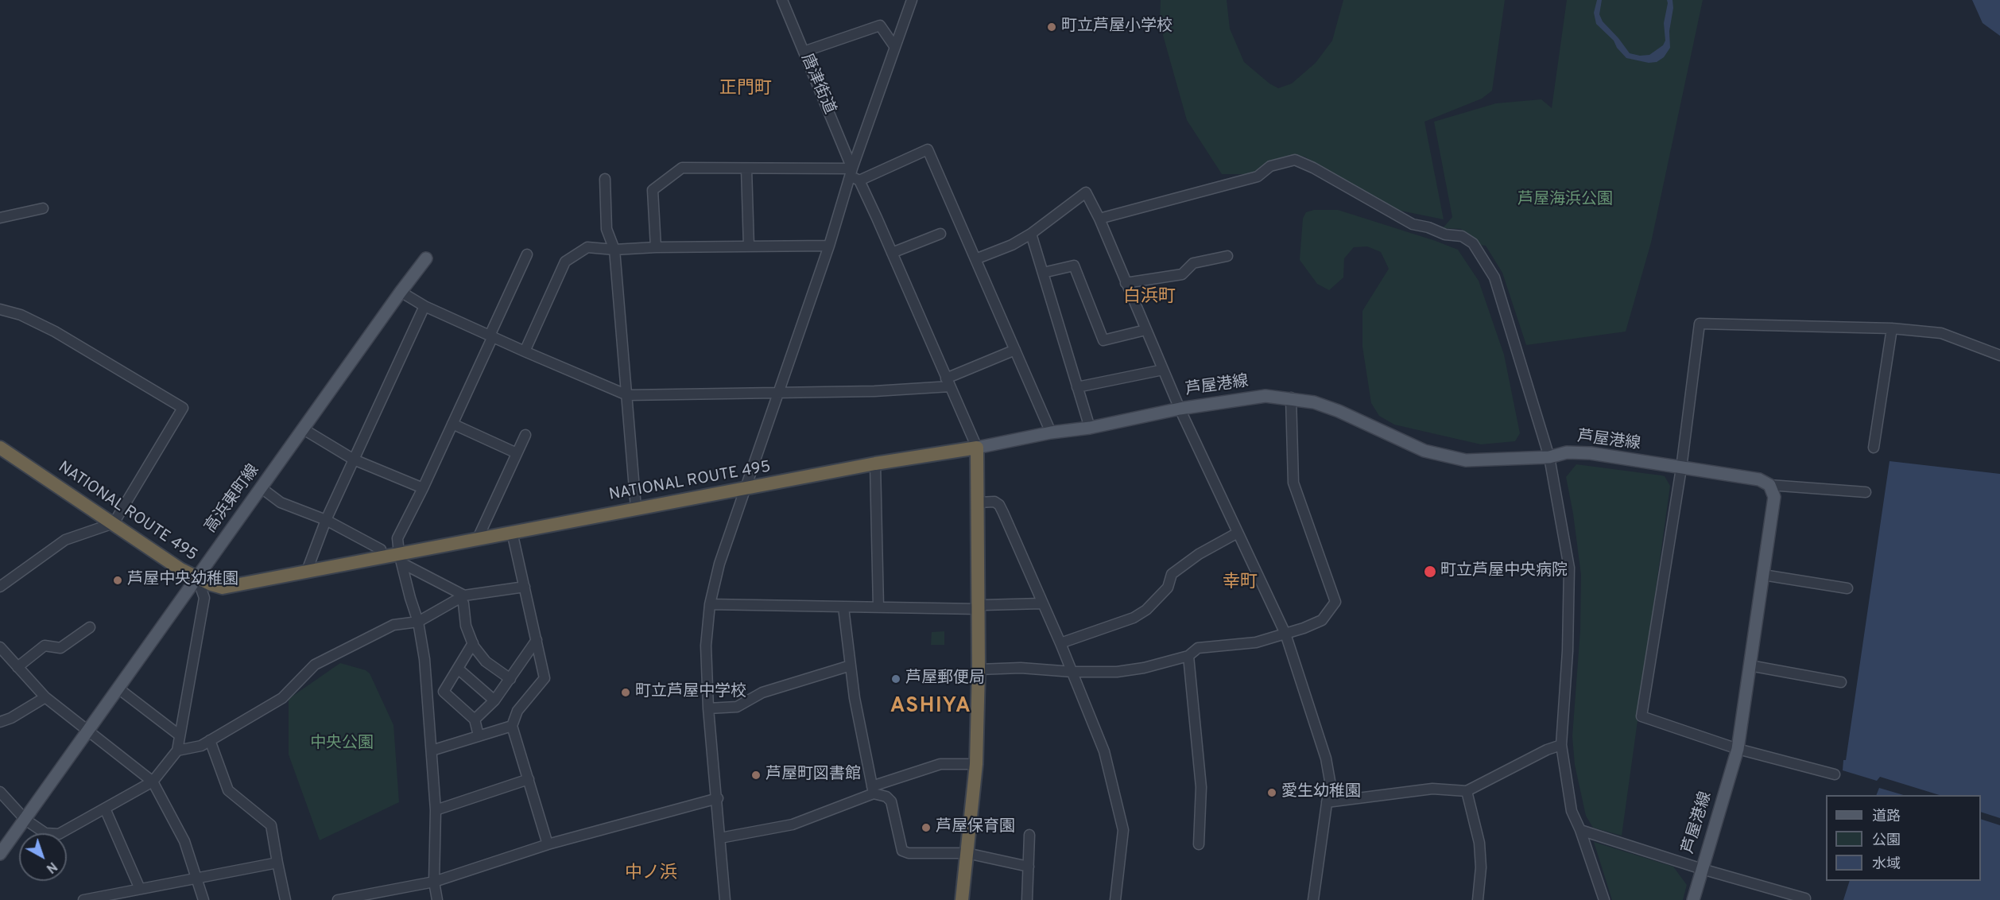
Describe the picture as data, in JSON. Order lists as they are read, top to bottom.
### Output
{
  "streets": {
    "highway": ["NATIONAL ROUTE 495"],
    "main road": ["芦屋港線", "高浜東町線"],
    "street": ["唐津街道"]
  },
  "crossings": [
    ["唐津街道", "芦屋港線"],
    ["唐津街道", "NATIONAL ROUTE 495"],
    ["芦屋港線", "NATIONAL ROUTE 495"],
    ["NATIONAL ROUTE 495", "高浜東町線"]
  ],
  "districts": [
    "正門町",
    "白浜町",
    "幸町",
    "ASHIYA",
    "中ノ浜"
  ],
  "parks": ["芦屋海浜公園", "中央公園"],
  "places": [
    "町立芦屋小学校",
    "町立芦屋中央病院",
    "芦屋中央幼稚園",
    "芦屋郵便局",
    "町立芦屋中学校",
    "芦屋町図書館",
    "愛生幼稚園",
    "芦屋保育園"
  ],
  "legend": ["道路", "公園", "水域"],
  "north": "bottom right"
}
